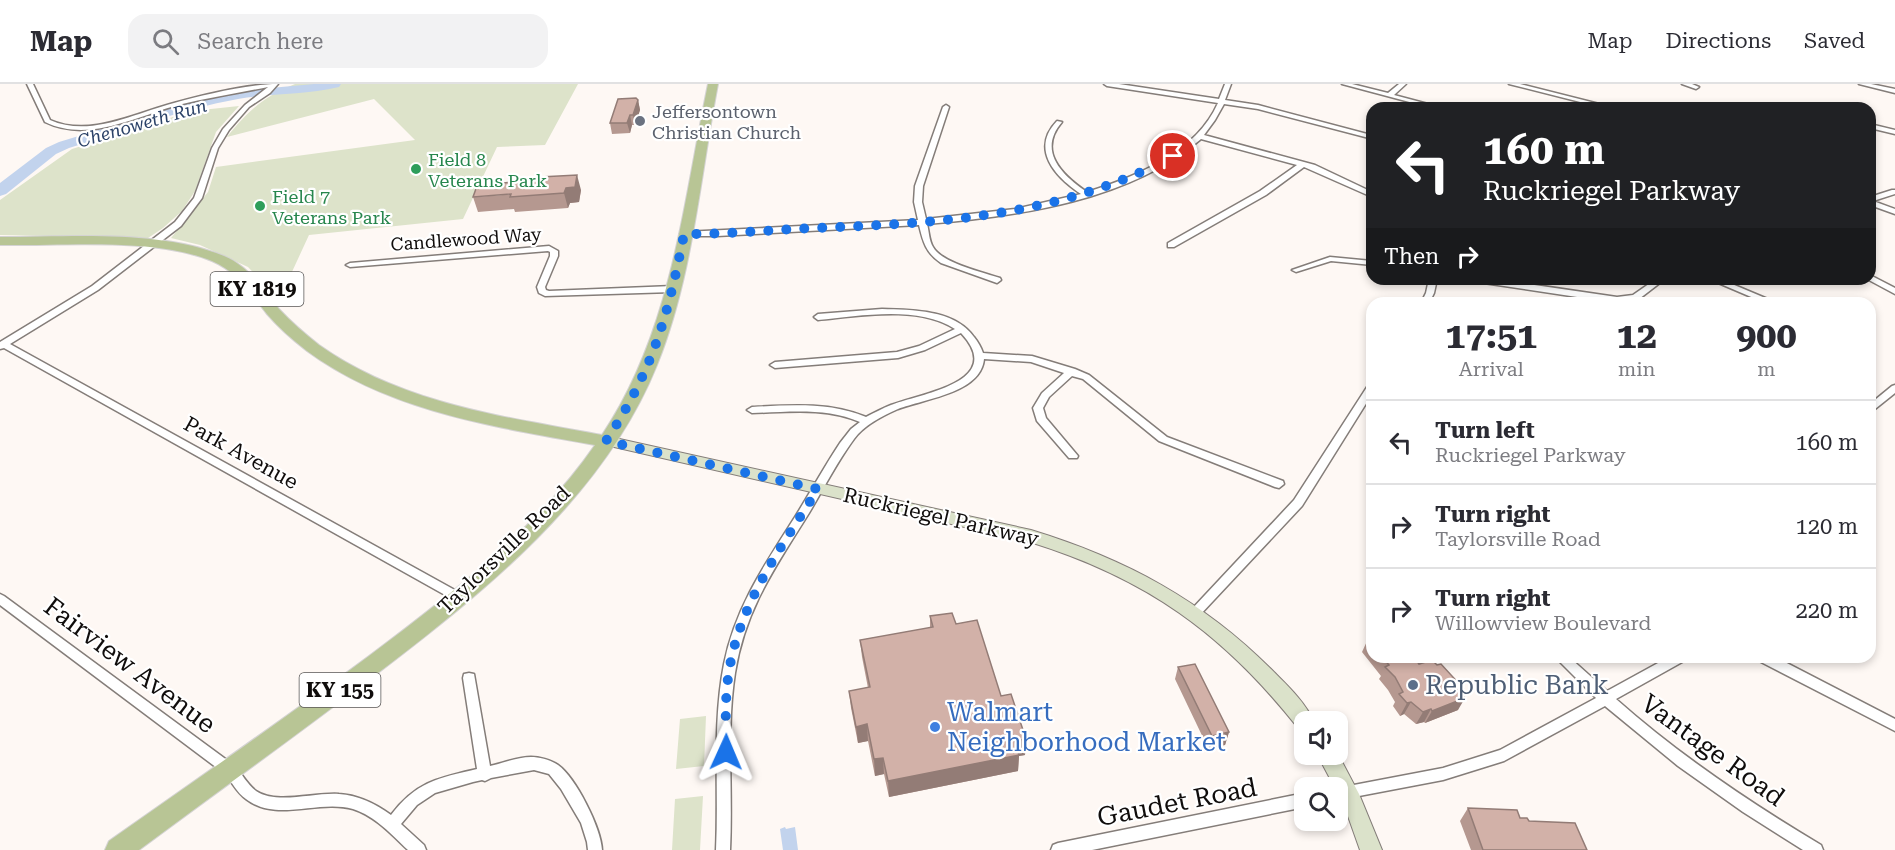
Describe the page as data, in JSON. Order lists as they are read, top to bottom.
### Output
{
  "streets": {
    "main road": [
      "KY 1819",
      "Ruckriegel Parkway",
      "Taylorsville Road",
      "KY 155"
    ],
    "street": [
      "Candlewood Way",
      "Park Avenue",
      "Fairview Avenue",
      "Vantage Road",
      "Gaudet Road"
    ]
  },
  "crossings": [
    ["Candlewood Way", "Taylorsville Road"],
    ["Park Avenue", "Taylorsville Road"],
    ["Ruckriegel Parkway", "Taylorsville Road"],
    ["Taylorsville Road", "Fairview Avenue"]
  ],
  "water": ["Chenoweth Run"],
  "places": [
    "Jeffersontown Christian Church",
    "Field 8 Veterans Park",
    "Field 7 Veterans Park",
    "Republic Bank",
    "Walmart Neighborhood Market"
  ],
  "page": {
    "header": "Map",
    "search": "Search here",
    "nav": ["Map", "Directions", "Saved"],
    "turn": ["160 m", "Ruckriegel Parkway"],
    "then": "Then",
    "eta": [
      "17:51",
      "Arrival",
      "12",
      "min",
      "900",
      "m"
    ],
    "list": [
      {
        "name": "Turn left",
        "note": "Ruckriegel Parkway",
        "value": "160 m"
      },
      {
        "name": "Turn right",
        "note": "Taylorsville Road",
        "value": "120 m"
      },
      {
        "name": "Turn right",
        "note": "Willowview Boulevard",
        "value": "220 m"
      }
    ]
  }
}
